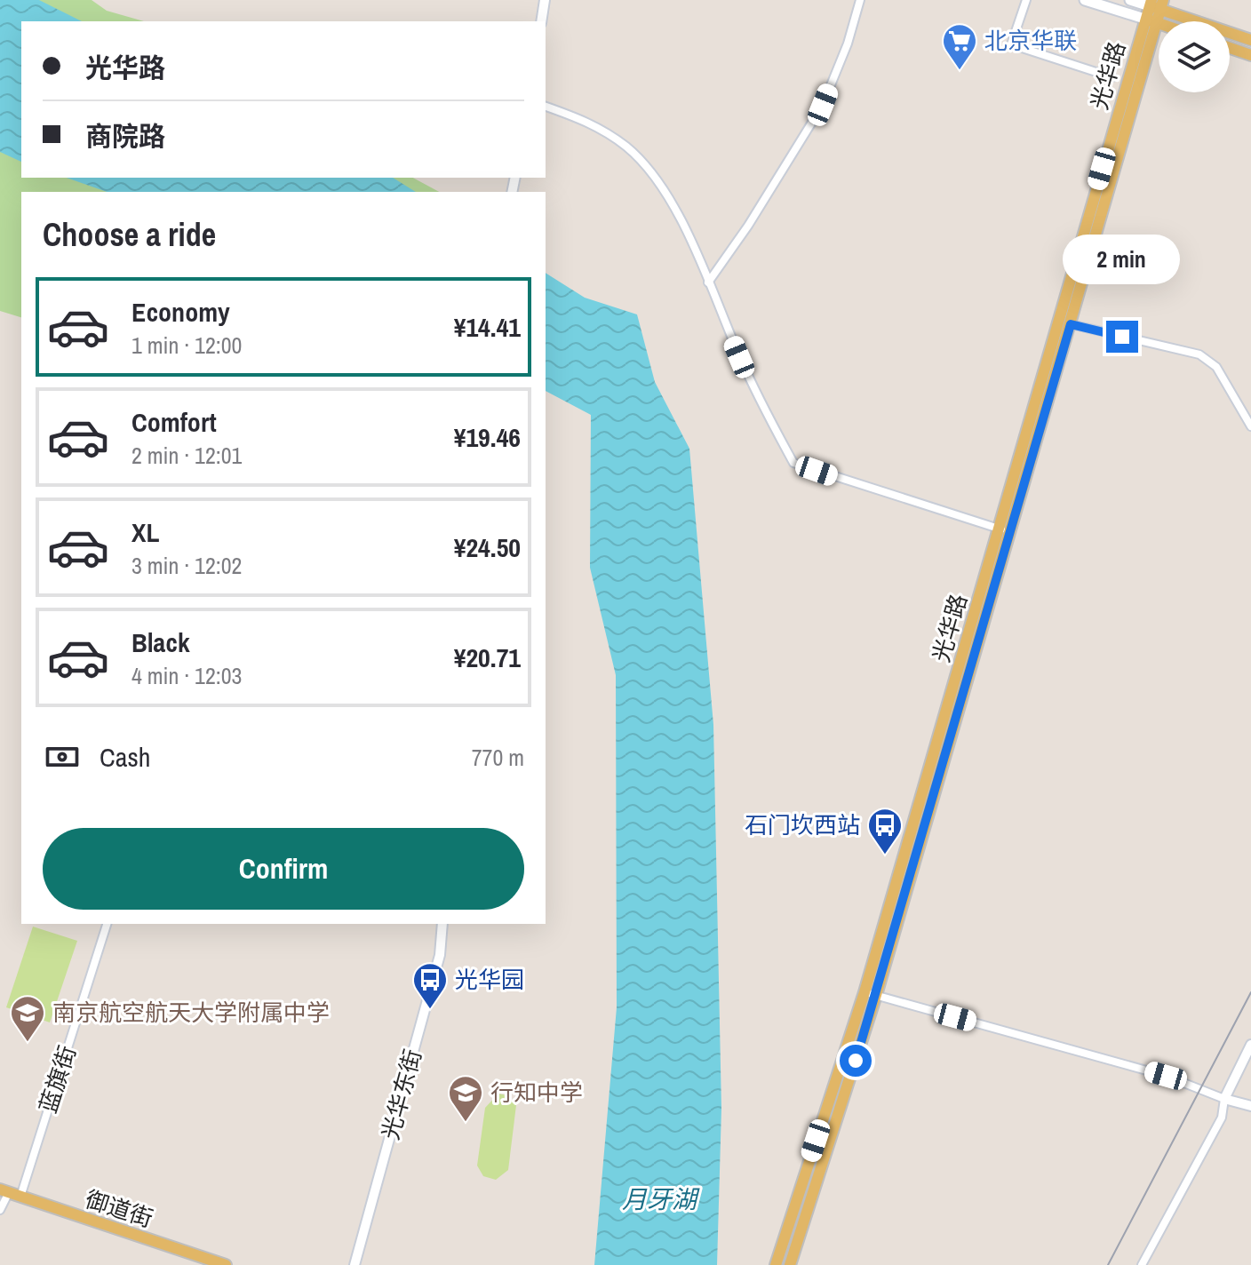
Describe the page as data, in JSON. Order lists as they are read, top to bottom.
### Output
{
  "streets": {
    "main road": ["光华路", "御道街"],
    "street": ["蓝旗街", "光华东街"]
  },
  "crossings": [
    ["蓝旗街", "御道街"]
  ],
  "water": ["月牙湖"],
  "places": {
    "supermarket": ["北京华联"],
    "bus stop": ["石门坎西站", "光华园"],
    "school or university": ["南京航空航天大学附属中学", "行知中学"]
  },
  "page": {
    "banner": ["光华路", "商院路"],
    "heading": "Choose a ride",
    "bubble": "2 min",
    "list": [
      {
        "name": "Economy",
        "note": "1 min · 12:00",
        "value": "¥14.41"
      },
      {
        "name": "Comfort",
        "note": "2 min · 12:01",
        "value": "¥19.46"
      },
      {
        "name": "XL",
        "note": "3 min · 12:02",
        "value": "¥24.50"
      },
      {
        "name": "Black",
        "note": "4 min · 12:03",
        "value": "¥20.71"
      }
    ],
    "pay": ["Cash", "770 m"],
    "buttons": "Confirm"
  }
}
